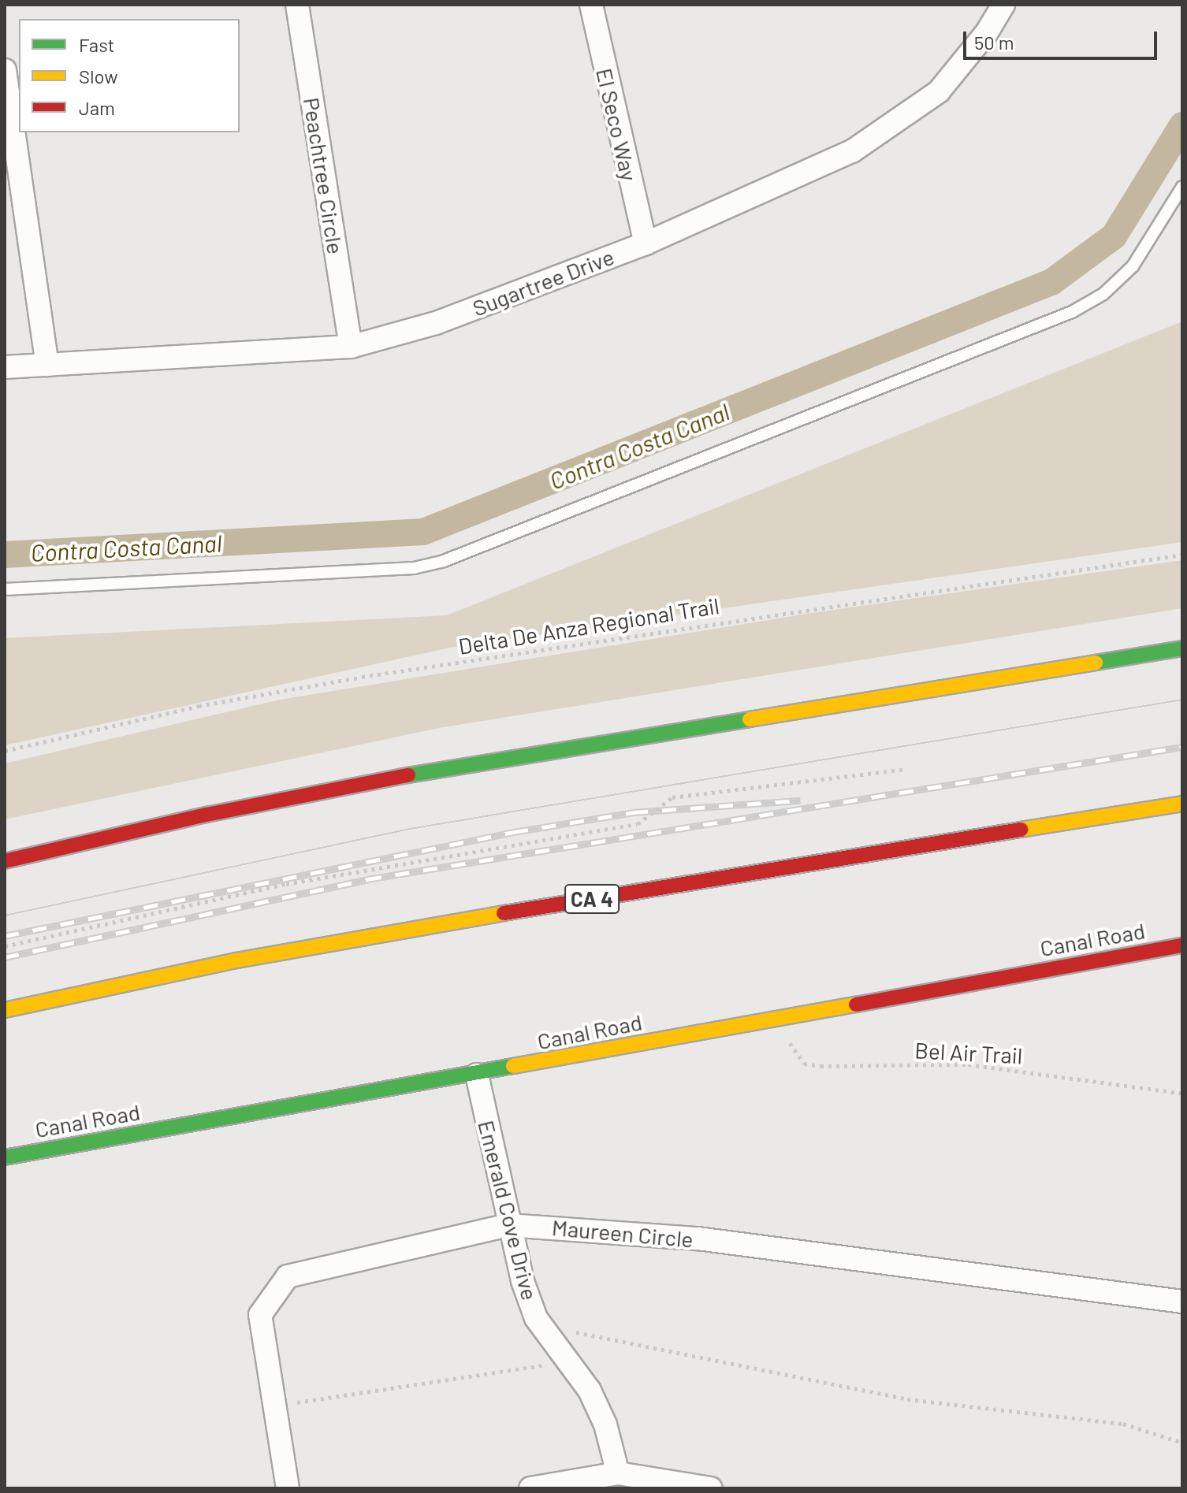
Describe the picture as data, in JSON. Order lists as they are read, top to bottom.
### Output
{
  "streets": {
    "main road": ["CA 4", "Canal Road"],
    "street": [
      "El Seco Way",
      "Peachtree Circle",
      "Sugartree Drive",
      "Emerald Cove Drive",
      "Maureen Circle"
    ],
    "path": ["Delta De Anza Regional Trail", "Bel Air Trail"]
  },
  "crossings": [
    ["El Seco Way", "Sugartree Drive"],
    ["Peachtree Circle", "Sugartree Drive"],
    ["Canal Road", "Bel Air Trail"],
    ["Canal Road", "Emerald Cove Drive"],
    ["Emerald Cove Drive", "Maureen Circle"]
  ],
  "water": ["Contra Costa Canal"],
  "legend": ["Fast", "Slow", "Jam"],
  "scale_bar": "50 m"
}
